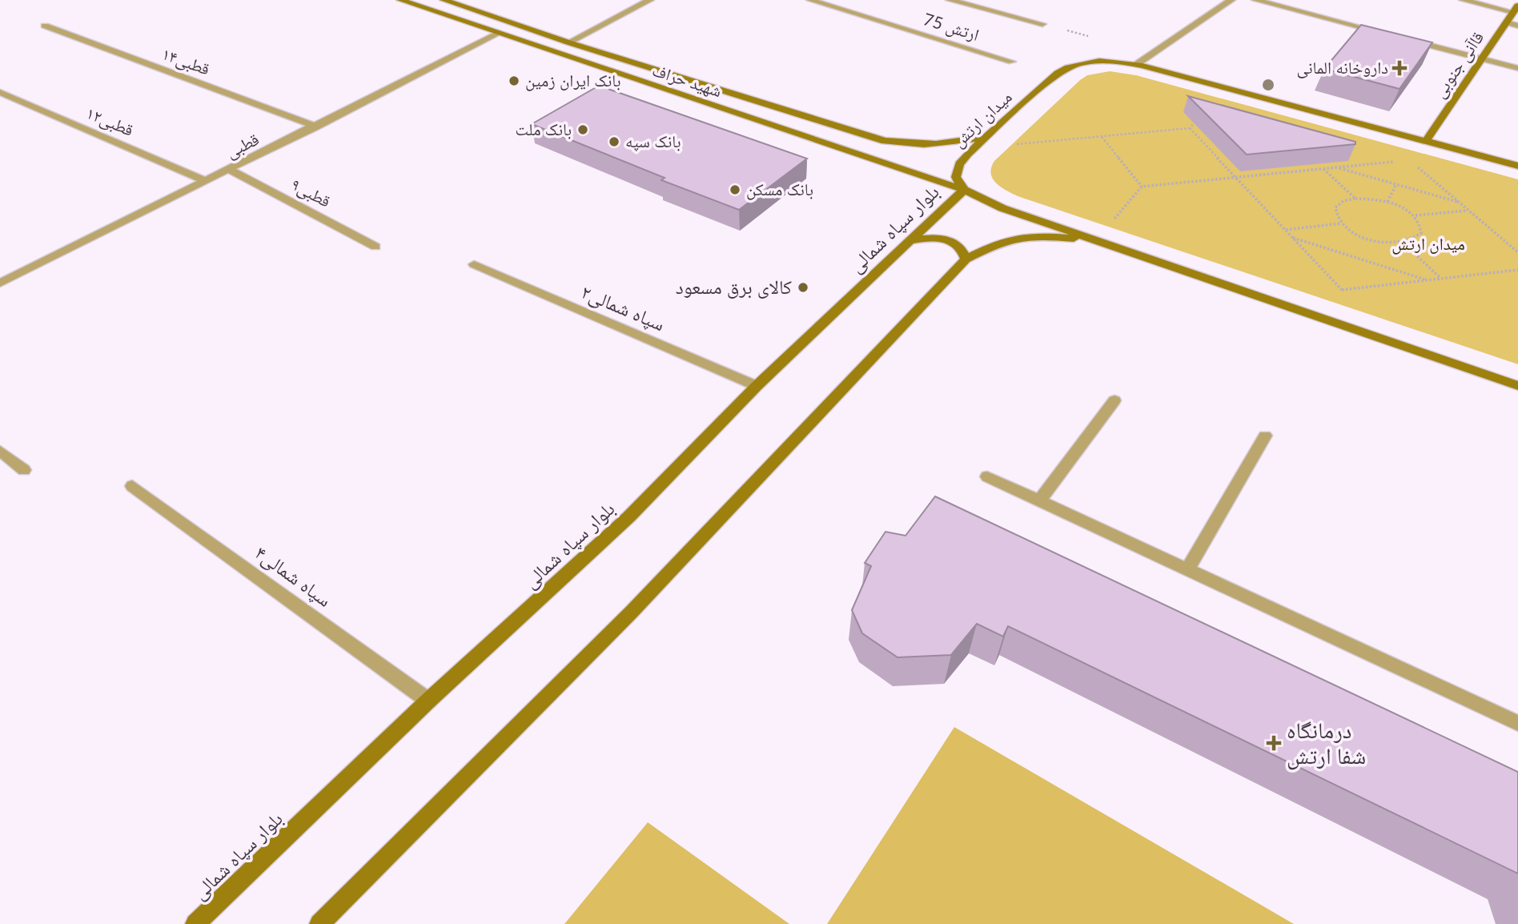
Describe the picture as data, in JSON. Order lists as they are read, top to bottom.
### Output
{
  "streets": {
    "main road": [
      "قاآنی جنوبی",
      "شهید حراف",
      "میدان ارتش",
      "بلوار سپاه شمالی"
    ],
    "street": [
      "75 ارتش",
      "قطبی۱۴",
      "قطبی۱۲",
      "قطبی",
      "قطبی۹",
      "سپاه شمالی۲",
      "سپاه شمالی۴"
    ]
  },
  "crossings": [
    ["قطبی۱۴", "قطبی"],
    ["قاآنی جنوبی", "میدان ارتش"],
    ["شهید حراف", "میدان ارتش"],
    ["شهید حراف", "قطبی"],
    ["شهید حراف", "بلوار سپاه شمالی"],
    ["میدان ارتش", "بلوار سپاه شمالی"],
    ["قطبی۱۲", "قطبی"],
    ["قطبی", "قطبی۹"],
    ["بلوار سپاه شمالی", "سپاه شمالی۲"],
    ["بلوار سپاه شمالی", "سپاه شمالی۴"]
  ],
  "parks": ["میدان ارتش"],
  "places": {
    "health": ["داروخانه المانی", "درمانگاه شفا ارتش"],
    "other": [
      "بانک ایران زمین",
      "بانک ملت",
      "بانک سپه",
      "بانک مسکن",
      "کالای برق مسعود"
    ]
  }
}
